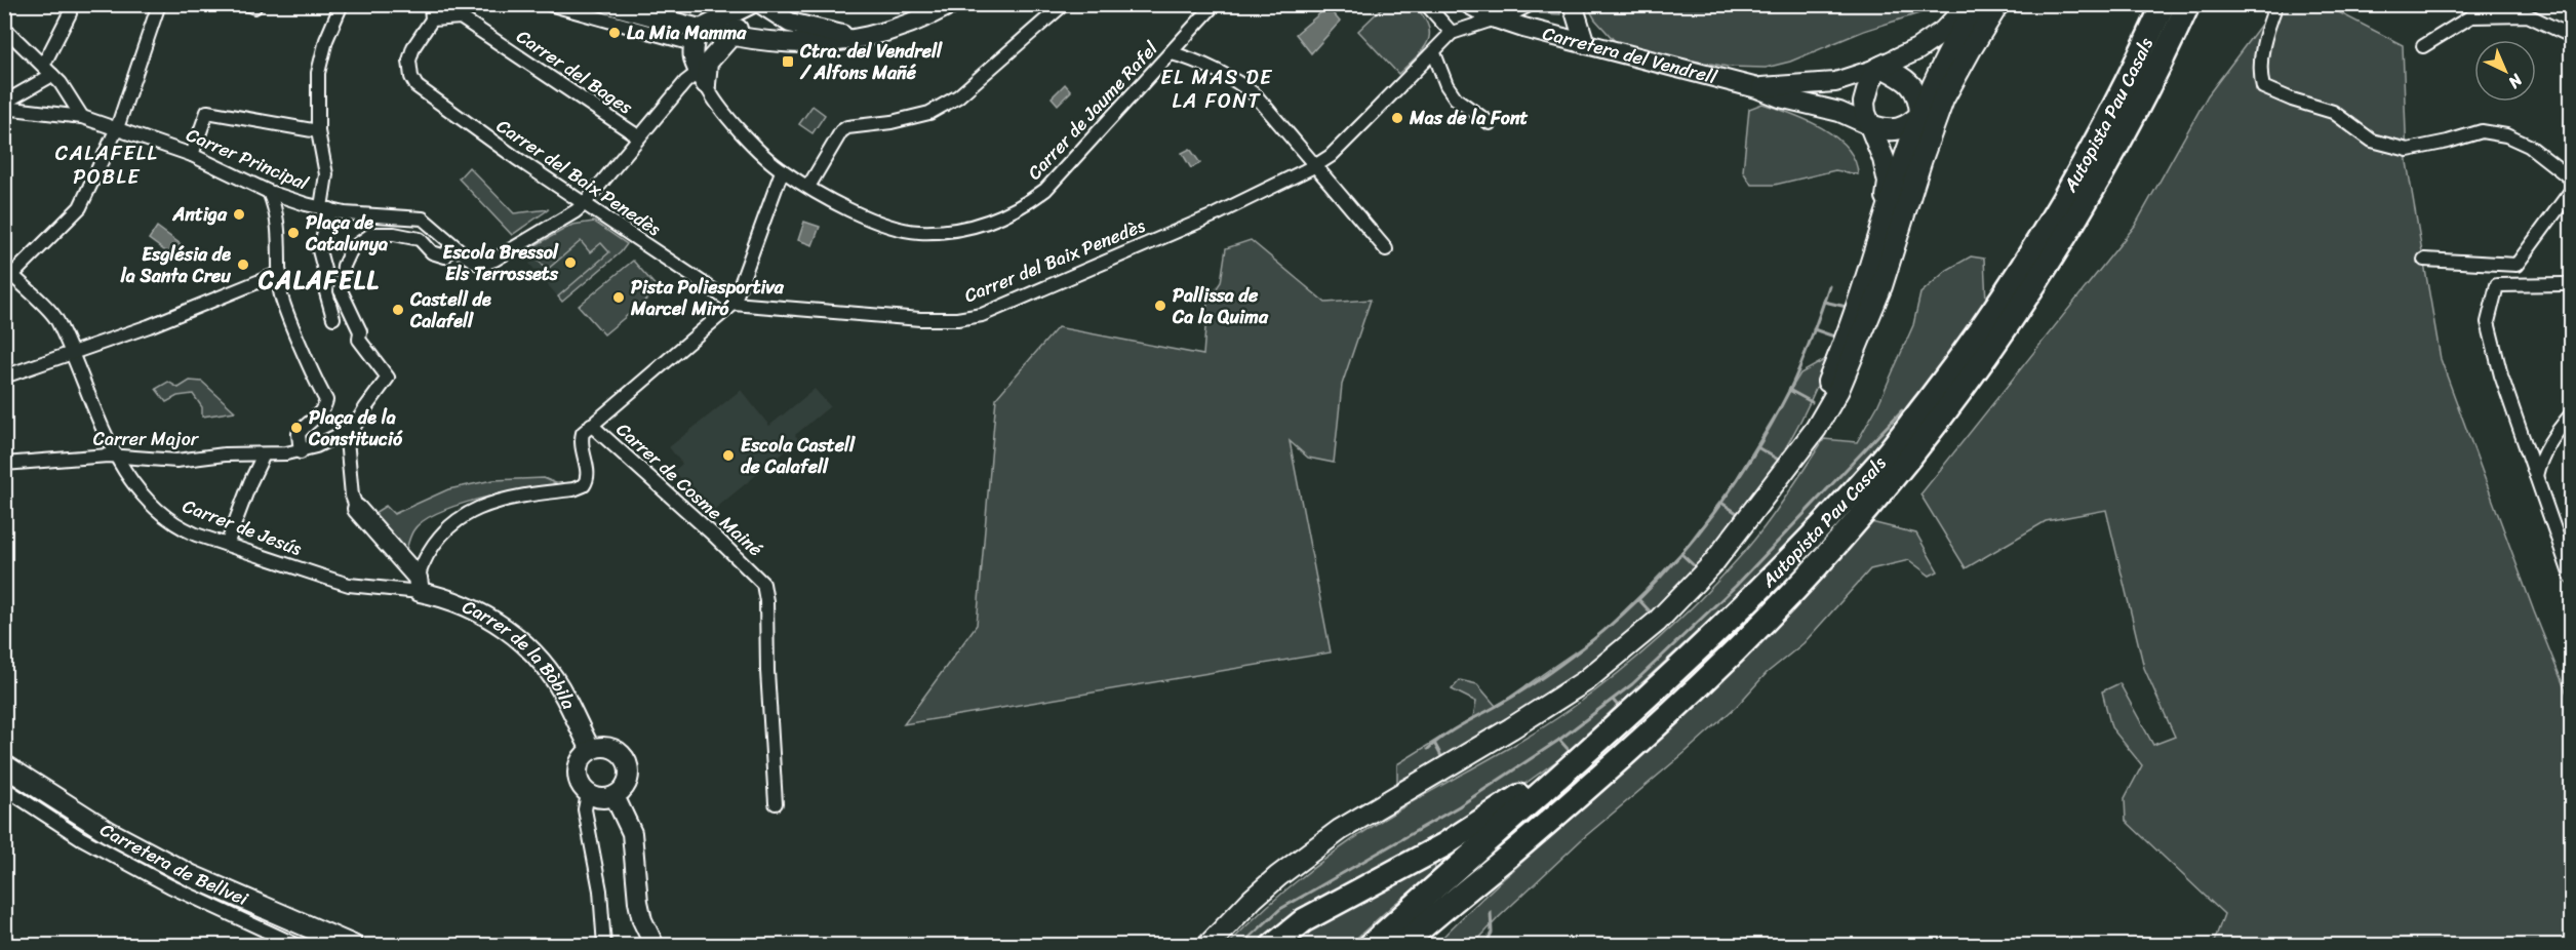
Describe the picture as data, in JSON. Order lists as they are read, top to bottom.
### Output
{
  "streets": {
    "highway": ["Autopista Pau Casals"],
    "main road": ["Carretera de Bellvei"],
    "street": [
      "Carretera del Vendrell",
      "Carrer del Bages",
      "Carrer de Jaume Rafel",
      "Carrer Principal",
      "Carrer del Baix Penedès",
      "Carrer Major",
      "Carrer de Cosme Mainé",
      "Carrer de Jesús",
      "Carrer de la Bòbila"
    ]
  },
  "crossings": [
    ["Carrer Principal", "Carrer del Baix Penedès"],
    ["Carrer Major", "Carrer de Jesús"],
    ["Carrer de Jesús", "Carrer de la Bòbila"]
  ],
  "districts": ["EL MAS DE LA FONT", "CALAFELL POBLE", "CALAFELL"],
  "places": {
    "other": [
      "La Mia Mamma",
      "Mas de la Font",
      "Antiga",
      "Plaça de Catalunya",
      "Escola Bressol Els Terrossets",
      "Església de la Santa Creu",
      "Pista Poliesportiva Marcel Miró",
      "Pallissa de Ca la Quima",
      "Castell de Calafell",
      "Plaça de la Constitució",
      "Escola Castell de Calafell"
    ],
    "transit": ["Ctra. del Vendrell / Alfons Mañé"]
  },
  "north": "bottom right"
}
